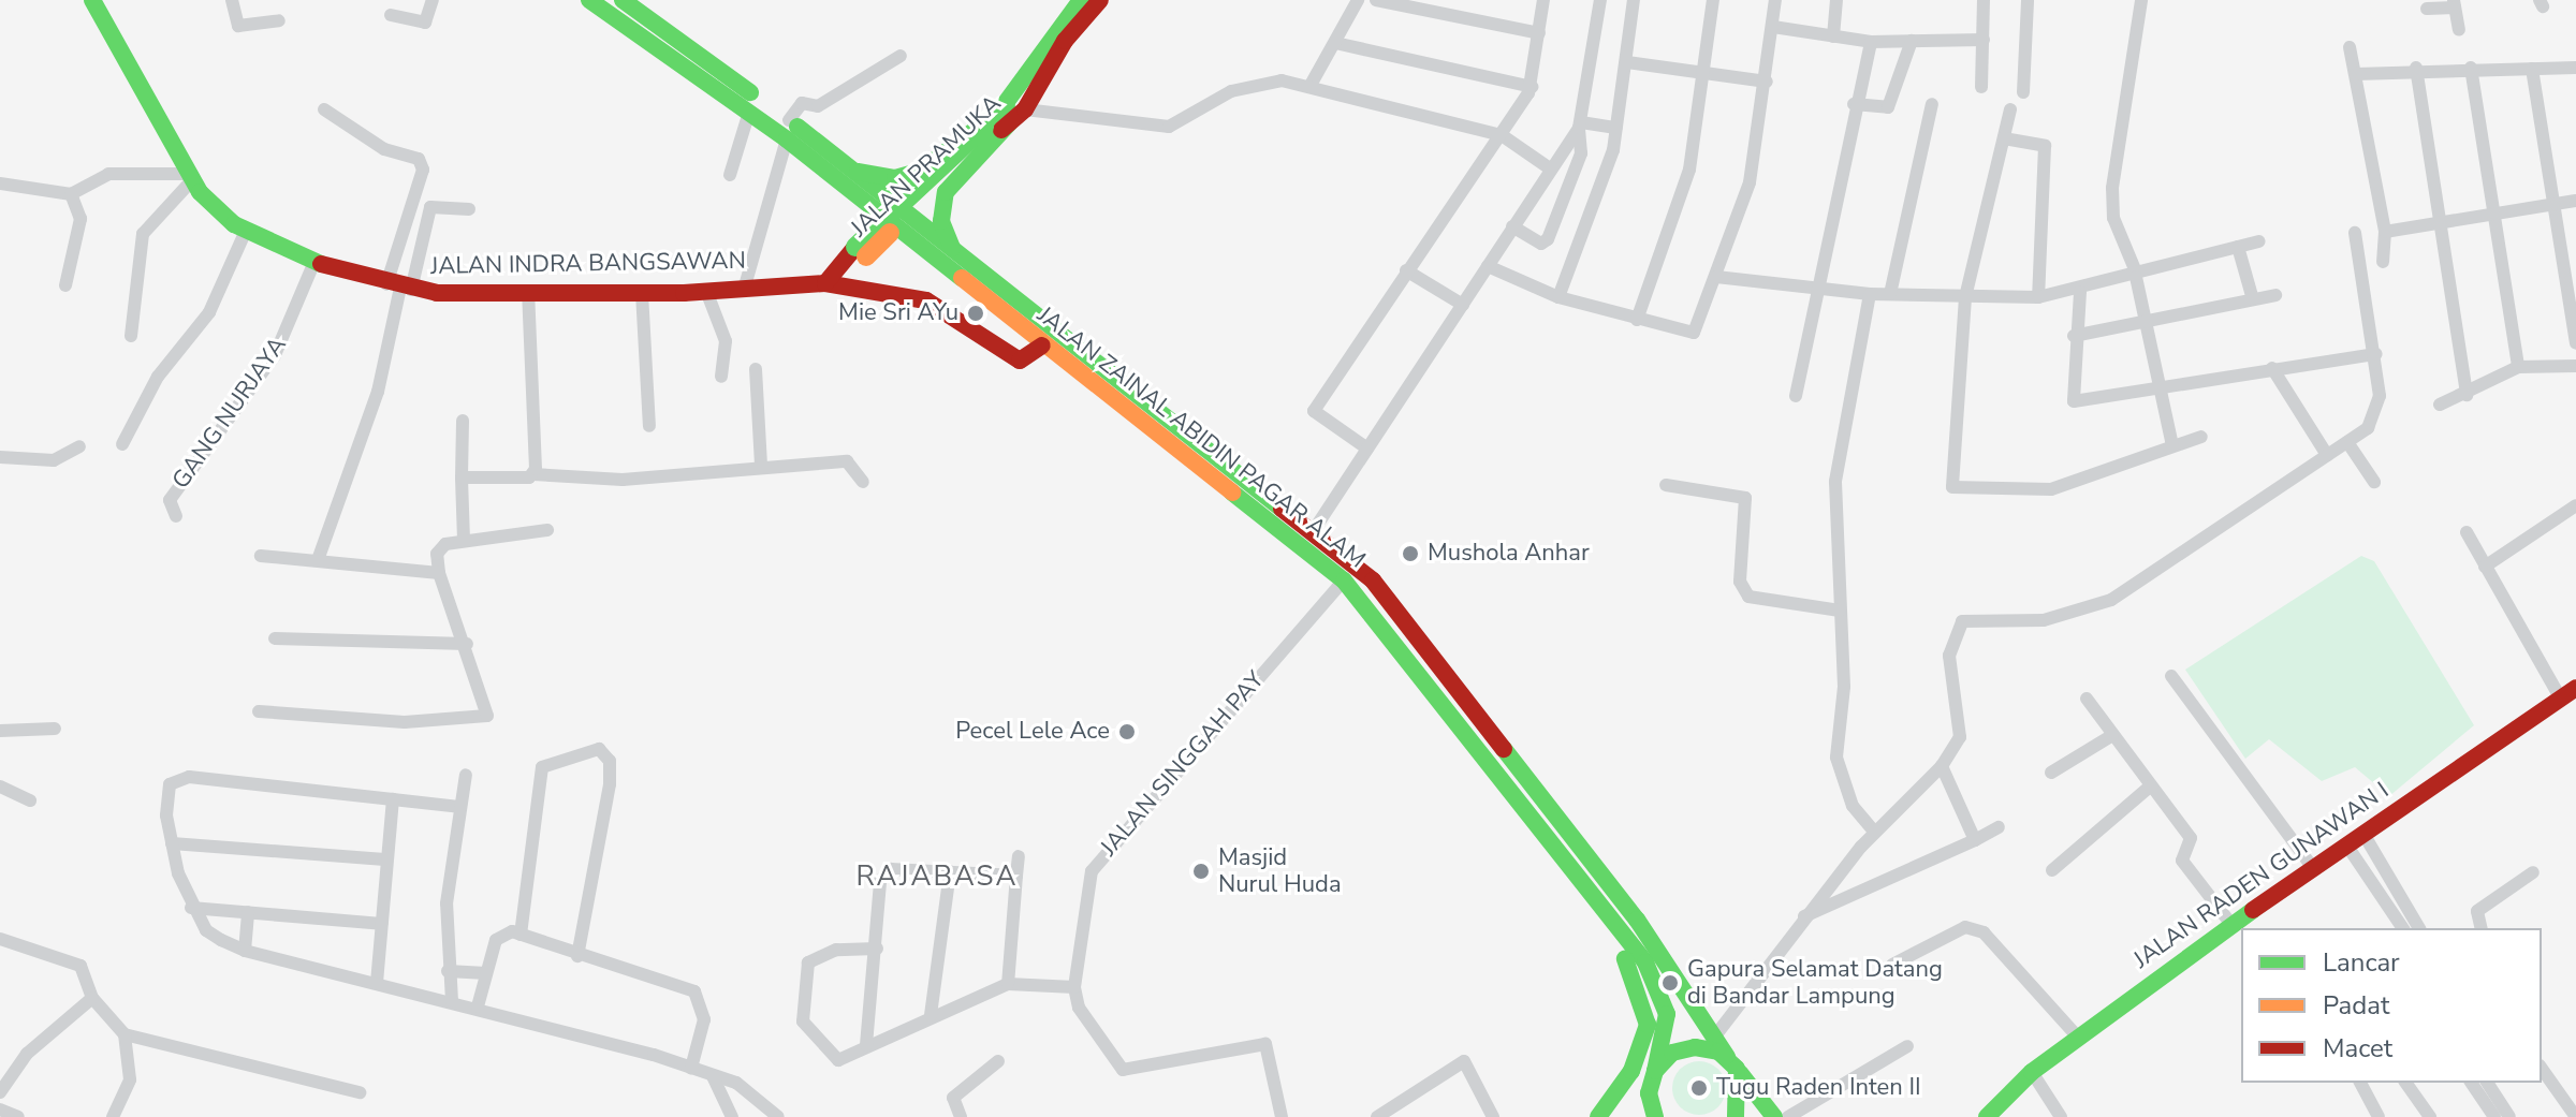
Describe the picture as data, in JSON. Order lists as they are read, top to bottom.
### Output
{
  "streets": {
    "main road": [
      "JALAN PRAMUKA",
      "JALAN INDRA BANGSAWAN",
      "JALAN ZAINAL ABIDIN PAGAR ALAM",
      "JALAN RADEN GUNAWAN I"
    ],
    "street": ["GANG NURJAYA", "JALAN SINGGAH PAY"]
  },
  "crossings": [
    ["JALAN PRAMUKA", "JALAN INDRA BANGSAWAN"],
    ["JALAN INDRA BANGSAWAN", "GANG NURJAYA"],
    ["JALAN INDRA BANGSAWAN", "JALAN ZAINAL ABIDIN PAGAR ALAM"],
    ["JALAN ZAINAL ABIDIN PAGAR ALAM", "JALAN SINGGAH PAY"]
  ],
  "districts": ["RAJABASA"],
  "places": [
    "Mie Sri AYu",
    "Mushola Anhar",
    "Pecel Lele Ace",
    "Masjid Nurul Huda",
    "Gapura Selamat Datang di Bandar Lampung",
    "Tugu Raden Inten II"
  ],
  "legend": ["Lancar", "Padat", "Macet"]
}
